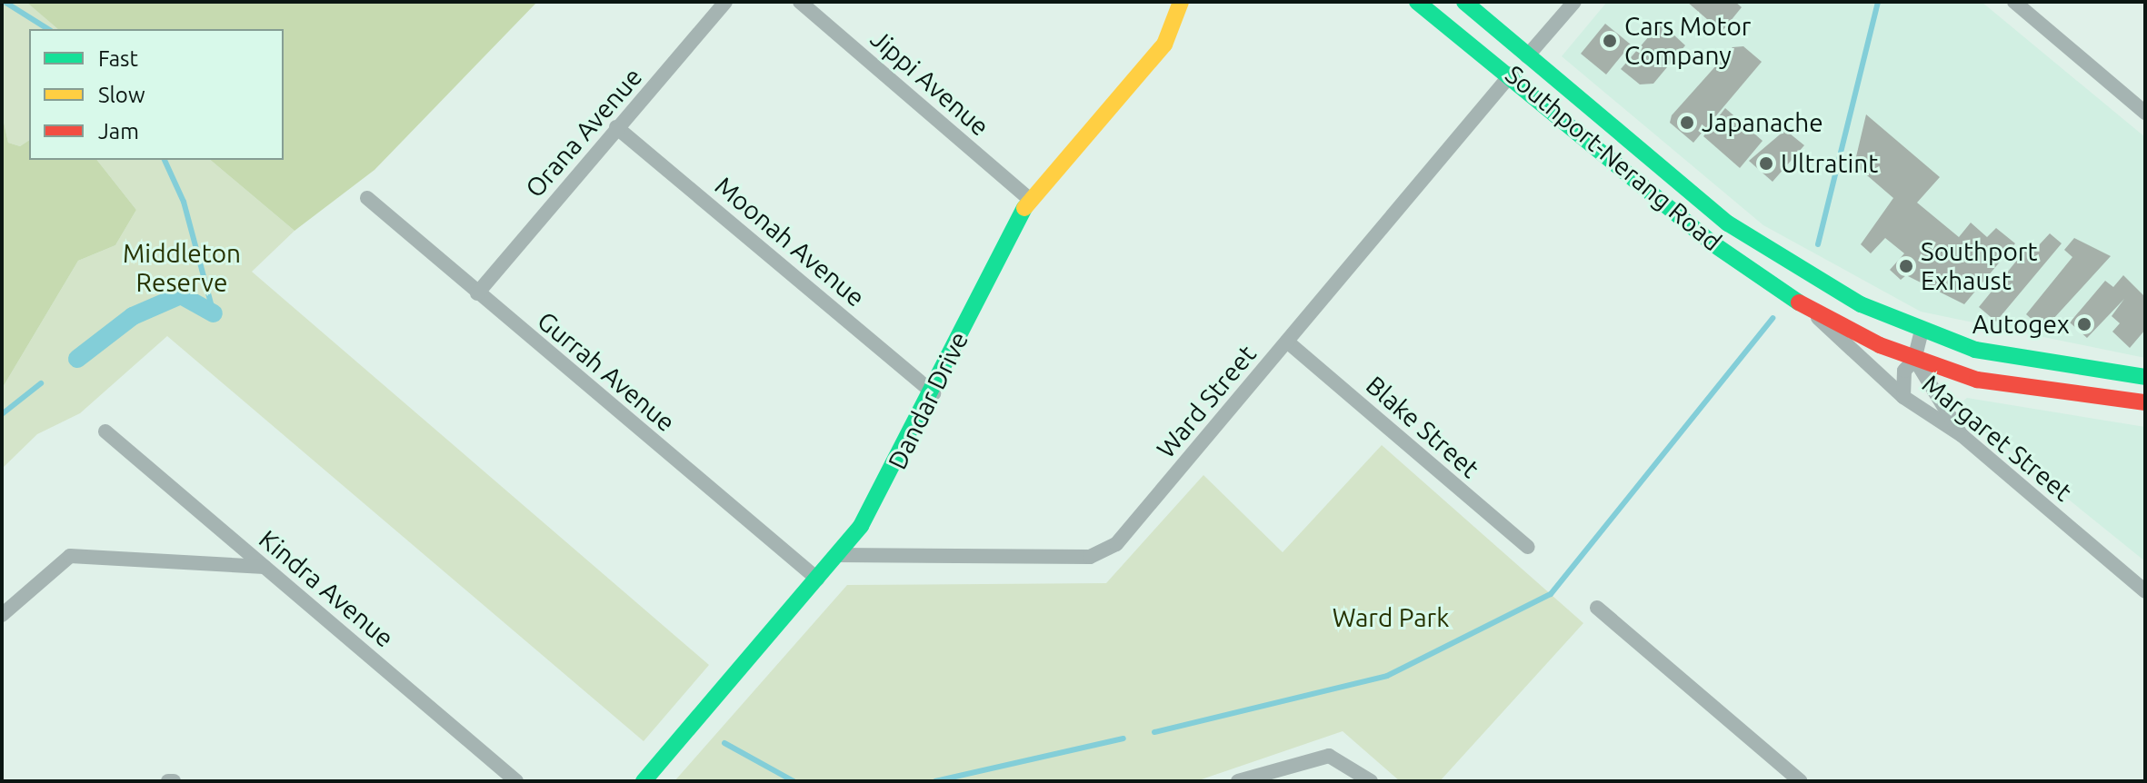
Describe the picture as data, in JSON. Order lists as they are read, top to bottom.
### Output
{
  "streets": {
    "main road": ["Southport-Nerang Road", "Dandar Drive"],
    "street": [
      "Jippi Avenue",
      "Orana Avenue",
      "Moonah Avenue",
      "Gurrah Avenue",
      "Ward Street",
      "Blake Street",
      "Margaret Street",
      "Kindra Avenue"
    ]
  },
  "crossings": [
    ["Jippi Avenue", "Dandar Drive"],
    ["Orana Avenue", "Moonah Avenue"],
    ["Orana Avenue", "Gurrah Avenue"],
    ["Southport-Nerang Road", "Ward Street"],
    ["Southport-Nerang Road", "Margaret Street"],
    ["Moonah Avenue", "Dandar Drive"],
    ["Gurrah Avenue", "Dandar Drive"],
    ["Dandar Drive", "Ward Street"],
    ["Ward Street", "Blake Street"]
  ],
  "parks": ["Middleton Reserve", "Ward Park"],
  "places": [
    "Cars Motor Company",
    "Japanache",
    "Ultratint",
    "Southport Exhaust",
    "Autogex"
  ],
  "legend": ["Fast", "Slow", "Jam"]
}
